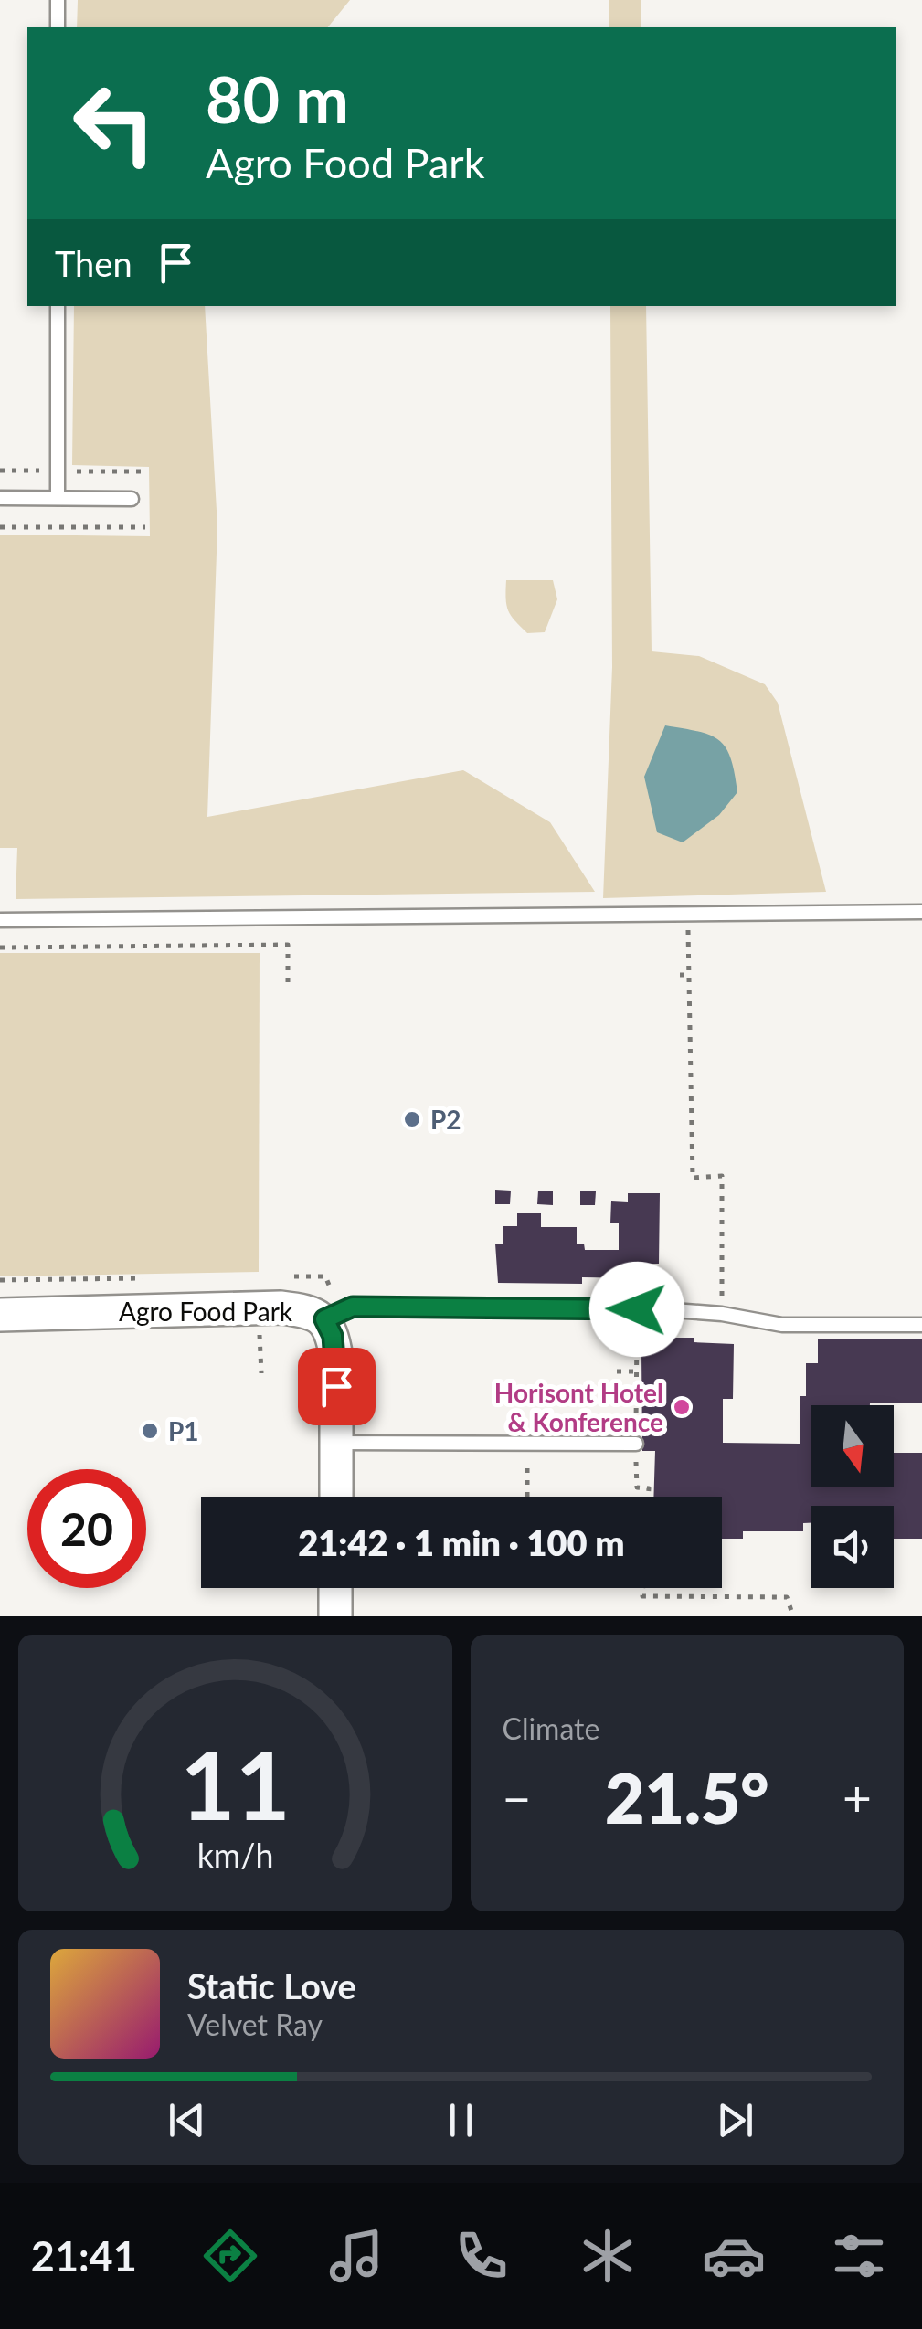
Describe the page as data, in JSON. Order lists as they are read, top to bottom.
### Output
{
  "streets": {
    "street": ["Agro Food Park"]
  },
  "places": ["P2", "Horisont Hotel & Konference", "P1"],
  "north": "bottom",
  "page": {
    "turn": ["80 m", "Agro Food Park"],
    "then": "Then",
    "limit": "20",
    "trip": "21:42 · 1 min · 100 m",
    "tile": "Climate",
    "heat": ["−", "21.5°", "+"],
    "song": ["Static Love", "Velvet Ray"],
    "tabs": "21:41",
    "gauge": ["11", "km/h"]
  }
}
